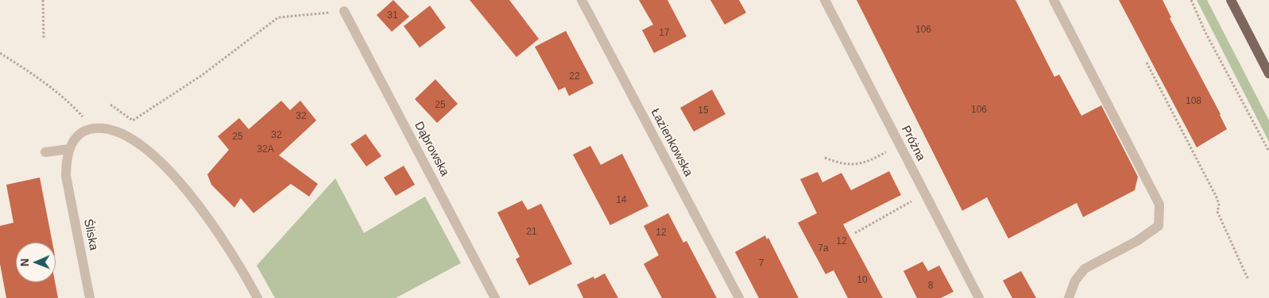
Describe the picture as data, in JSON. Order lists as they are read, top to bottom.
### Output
{
  "streets": {
    "street": [
      "Łazienkowska",
      "Próżna",
      "Dąbrowska",
      "Śliska"
    ]
  },
  "house_numbers": [
    "31",
    "106",
    "17",
    "22",
    "108",
    "25",
    "106",
    "15",
    "32",
    "32",
    "25",
    "32A",
    "14",
    "21",
    "12",
    "12",
    "7a",
    "7",
    "10",
    "8"
  ],
  "north": "left"
}
